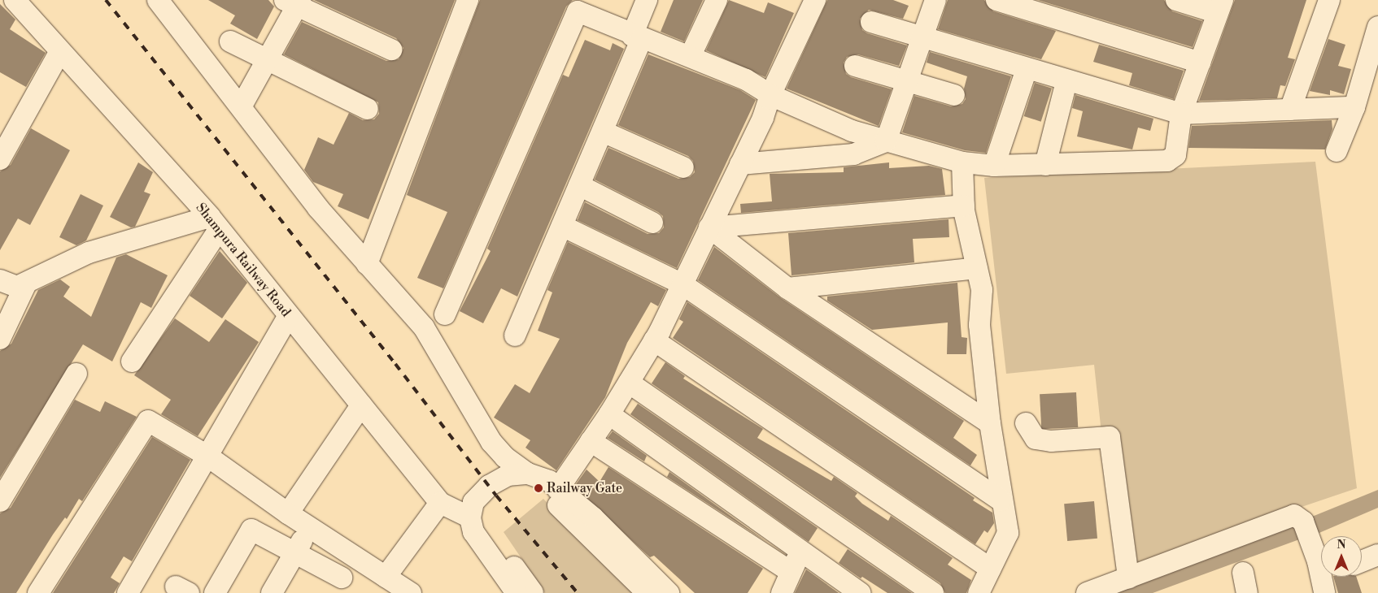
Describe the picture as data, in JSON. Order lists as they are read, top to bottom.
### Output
{
  "streets": {
    "street": ["Shampura Railway Road"]
  },
  "places": ["Railway Gate"],
  "north": "top"
}
